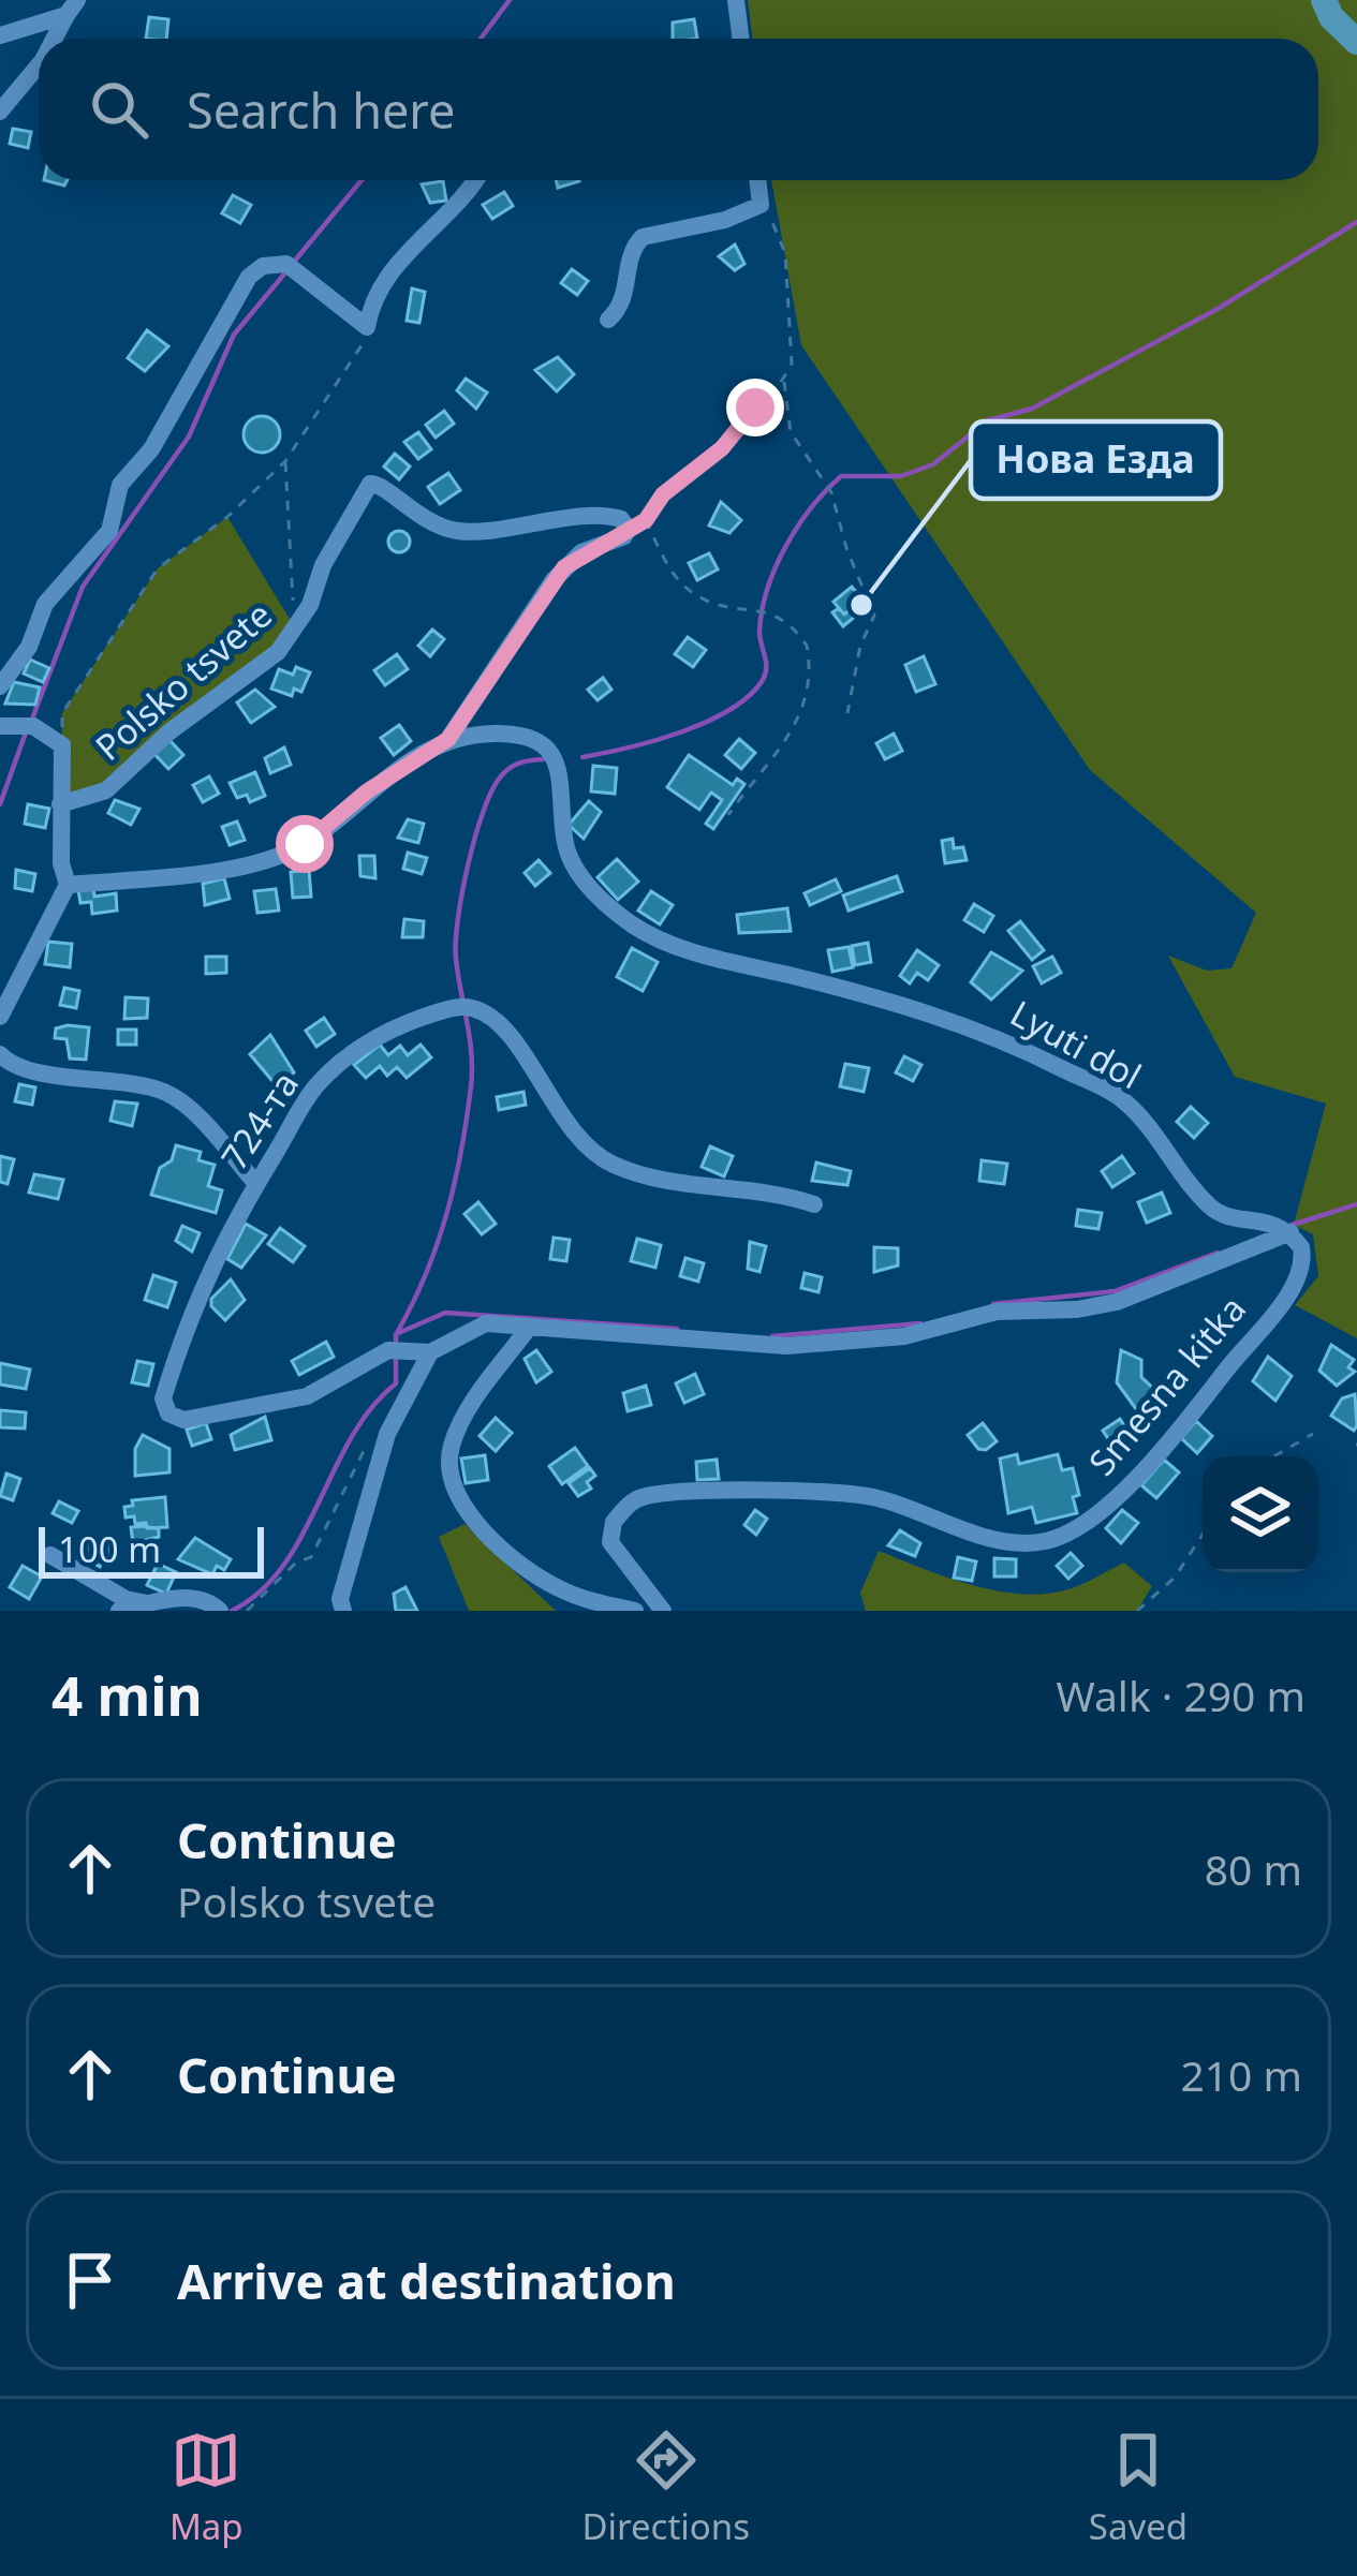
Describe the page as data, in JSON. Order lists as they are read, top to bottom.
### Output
{
  "streets": {
    "street": [
      "Polsko tsvete",
      "Lyuti dol",
      "724-та",
      "Smesna kitka"
    ]
  },
  "crossings": [
    ["Lyuti dol", "Smesna kitka"]
  ],
  "places": ["Нова Езда"],
  "scale_bar": "100 m",
  "page": {
    "search": "Search here",
    "scale": "100 m",
    "heading": ["4 min", "Walk · 290 m"],
    "list": [
      ["Continue", "Polsko tsvete", "80 m"],
      ["Continue", "210 m"],
      "Arrive at destination"
    ],
    "nav": ["Map", "Directions", "Saved"]
  }
}
